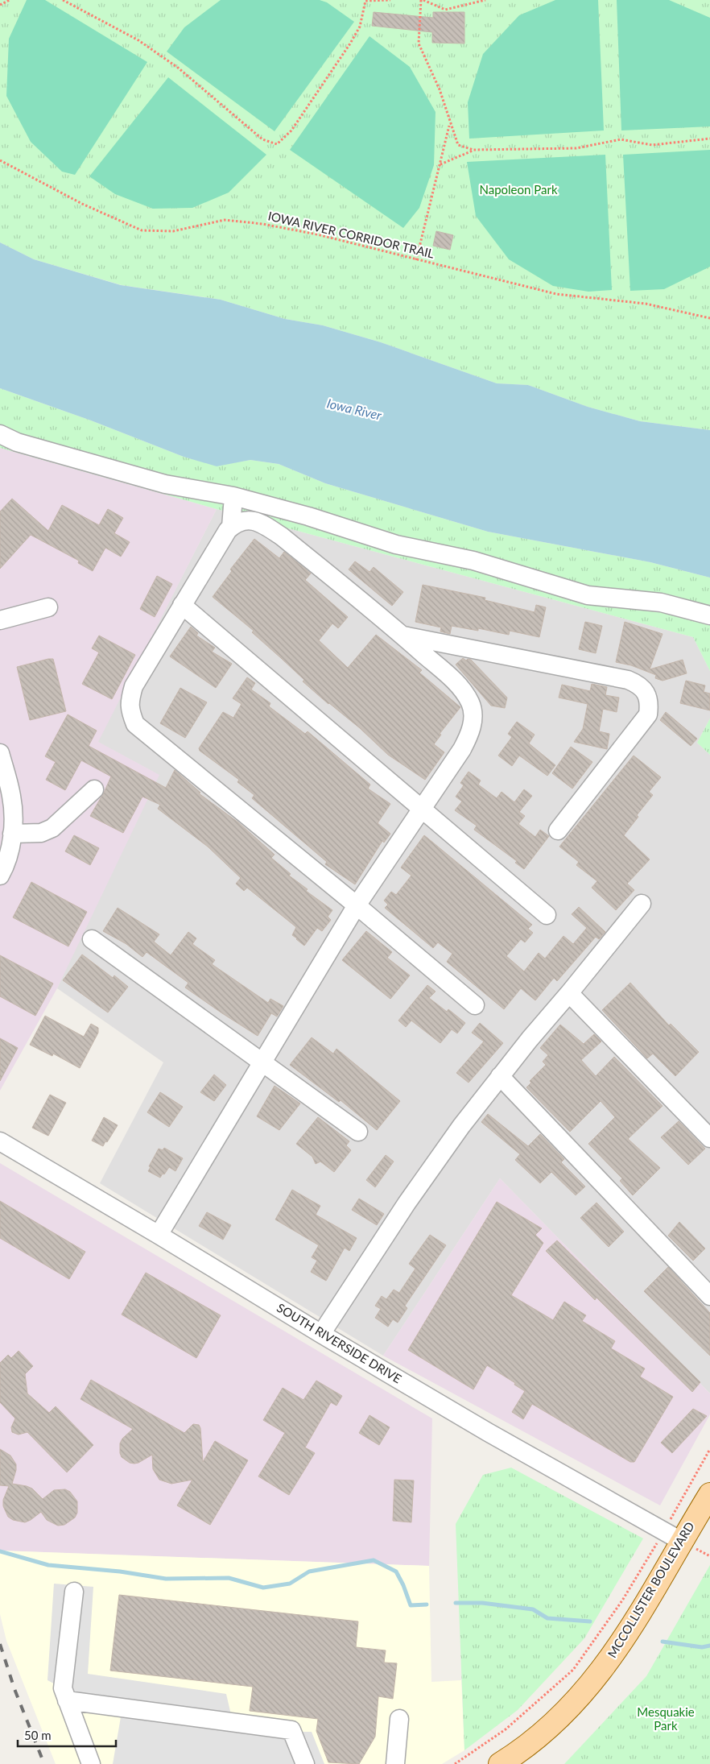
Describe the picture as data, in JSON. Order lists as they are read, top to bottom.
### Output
{
  "streets": {
    "main road": ["MCCOLLISTER BOULEVARD"],
    "street": ["SOUTH RIVERSIDE DRIVE"],
    "path": ["IOWA RIVER CORRIDOR TRAIL"]
  },
  "crossings": [
    ["SOUTH RIVERSIDE DRIVE", "MCCOLLISTER BOULEVARD"]
  ],
  "water": ["Iowa River"],
  "parks": ["Napoleon Park", "Mesquakie Park"],
  "scale_bar": "50 m"
}
